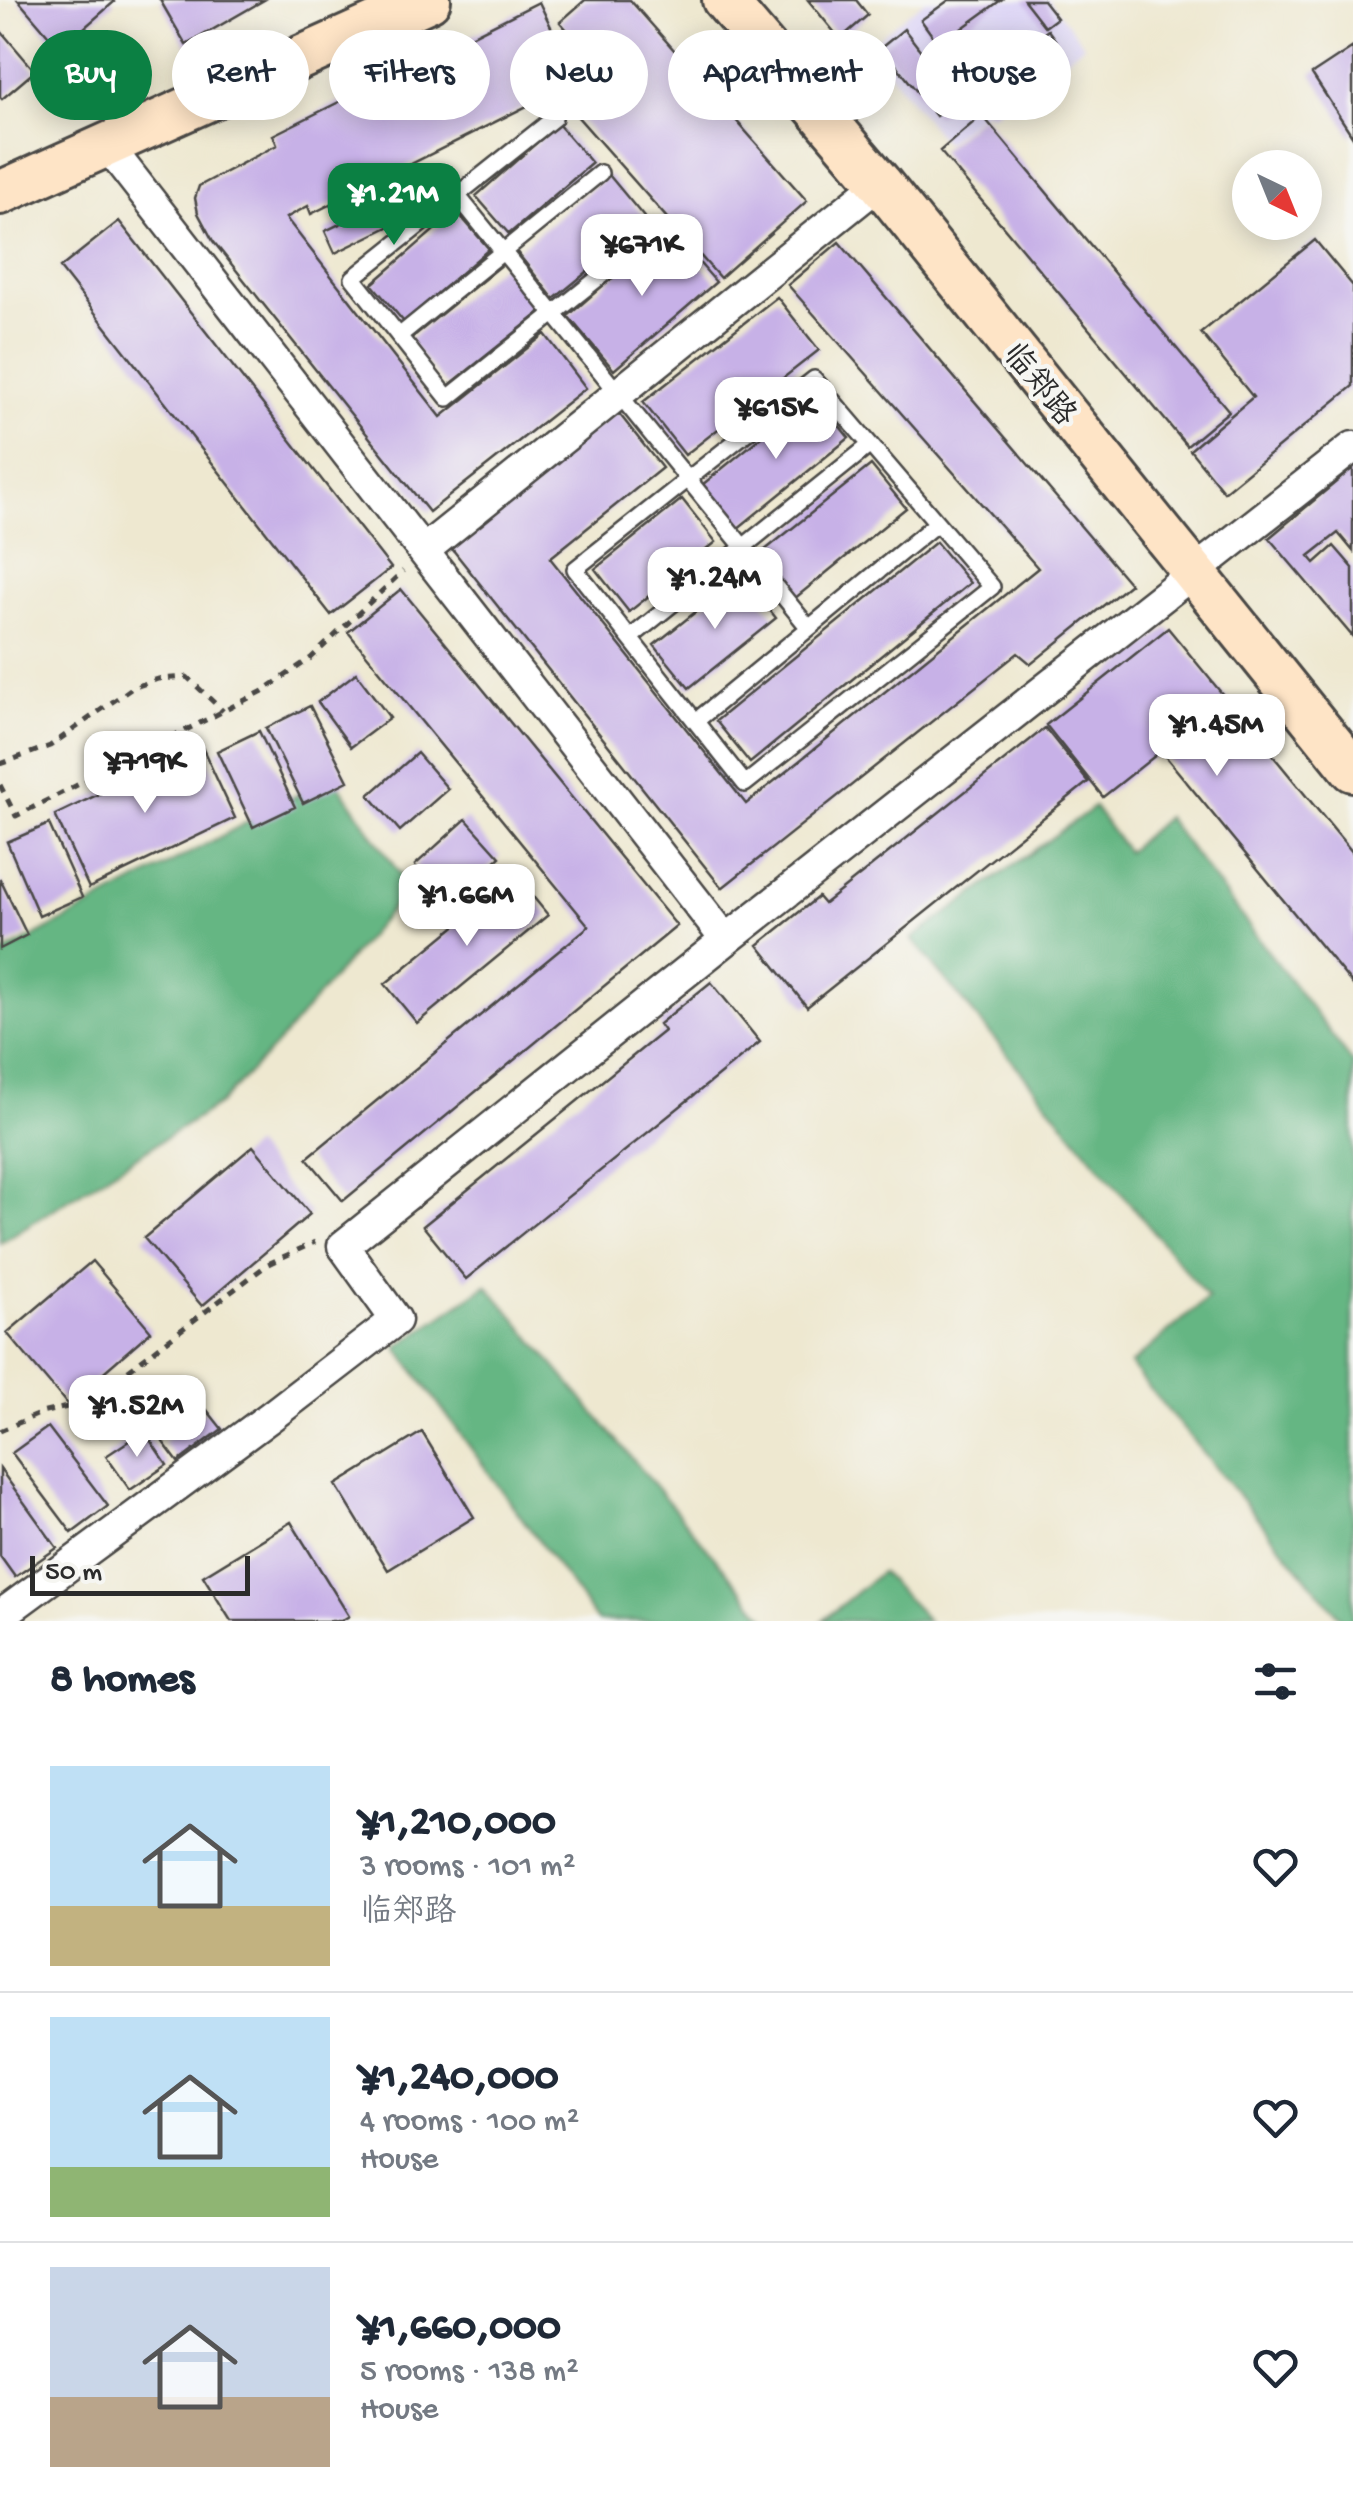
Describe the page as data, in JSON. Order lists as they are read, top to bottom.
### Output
{
  "streets": {
    "main road": ["临郑路"]
  },
  "scale_bar": "50 m",
  "north": "bottom right",
  "page": {
    "chip": [
      "Buy",
      "Rent",
      "Filters",
      "New",
      "Apartment",
      "House"
    ],
    "price": [
      "¥1.21M",
      "¥671K",
      "¥615K",
      "¥1.24M",
      "¥1.45M",
      "¥719K",
      "¥1.66M",
      "¥1.52M"
    ],
    "scale": "50 m",
    "heading": "8 homes",
    "list": [
      {
        "name": "¥1,210,000",
        "note": "3 rooms · 101 m² · 临郑路"
      },
      {
        "name": "¥1,240,000",
        "note": "4 rooms · 100 m² · House"
      },
      {
        "name": "¥1,660,000",
        "note": "5 rooms · 138 m² · House"
      }
    ]
  }
}
